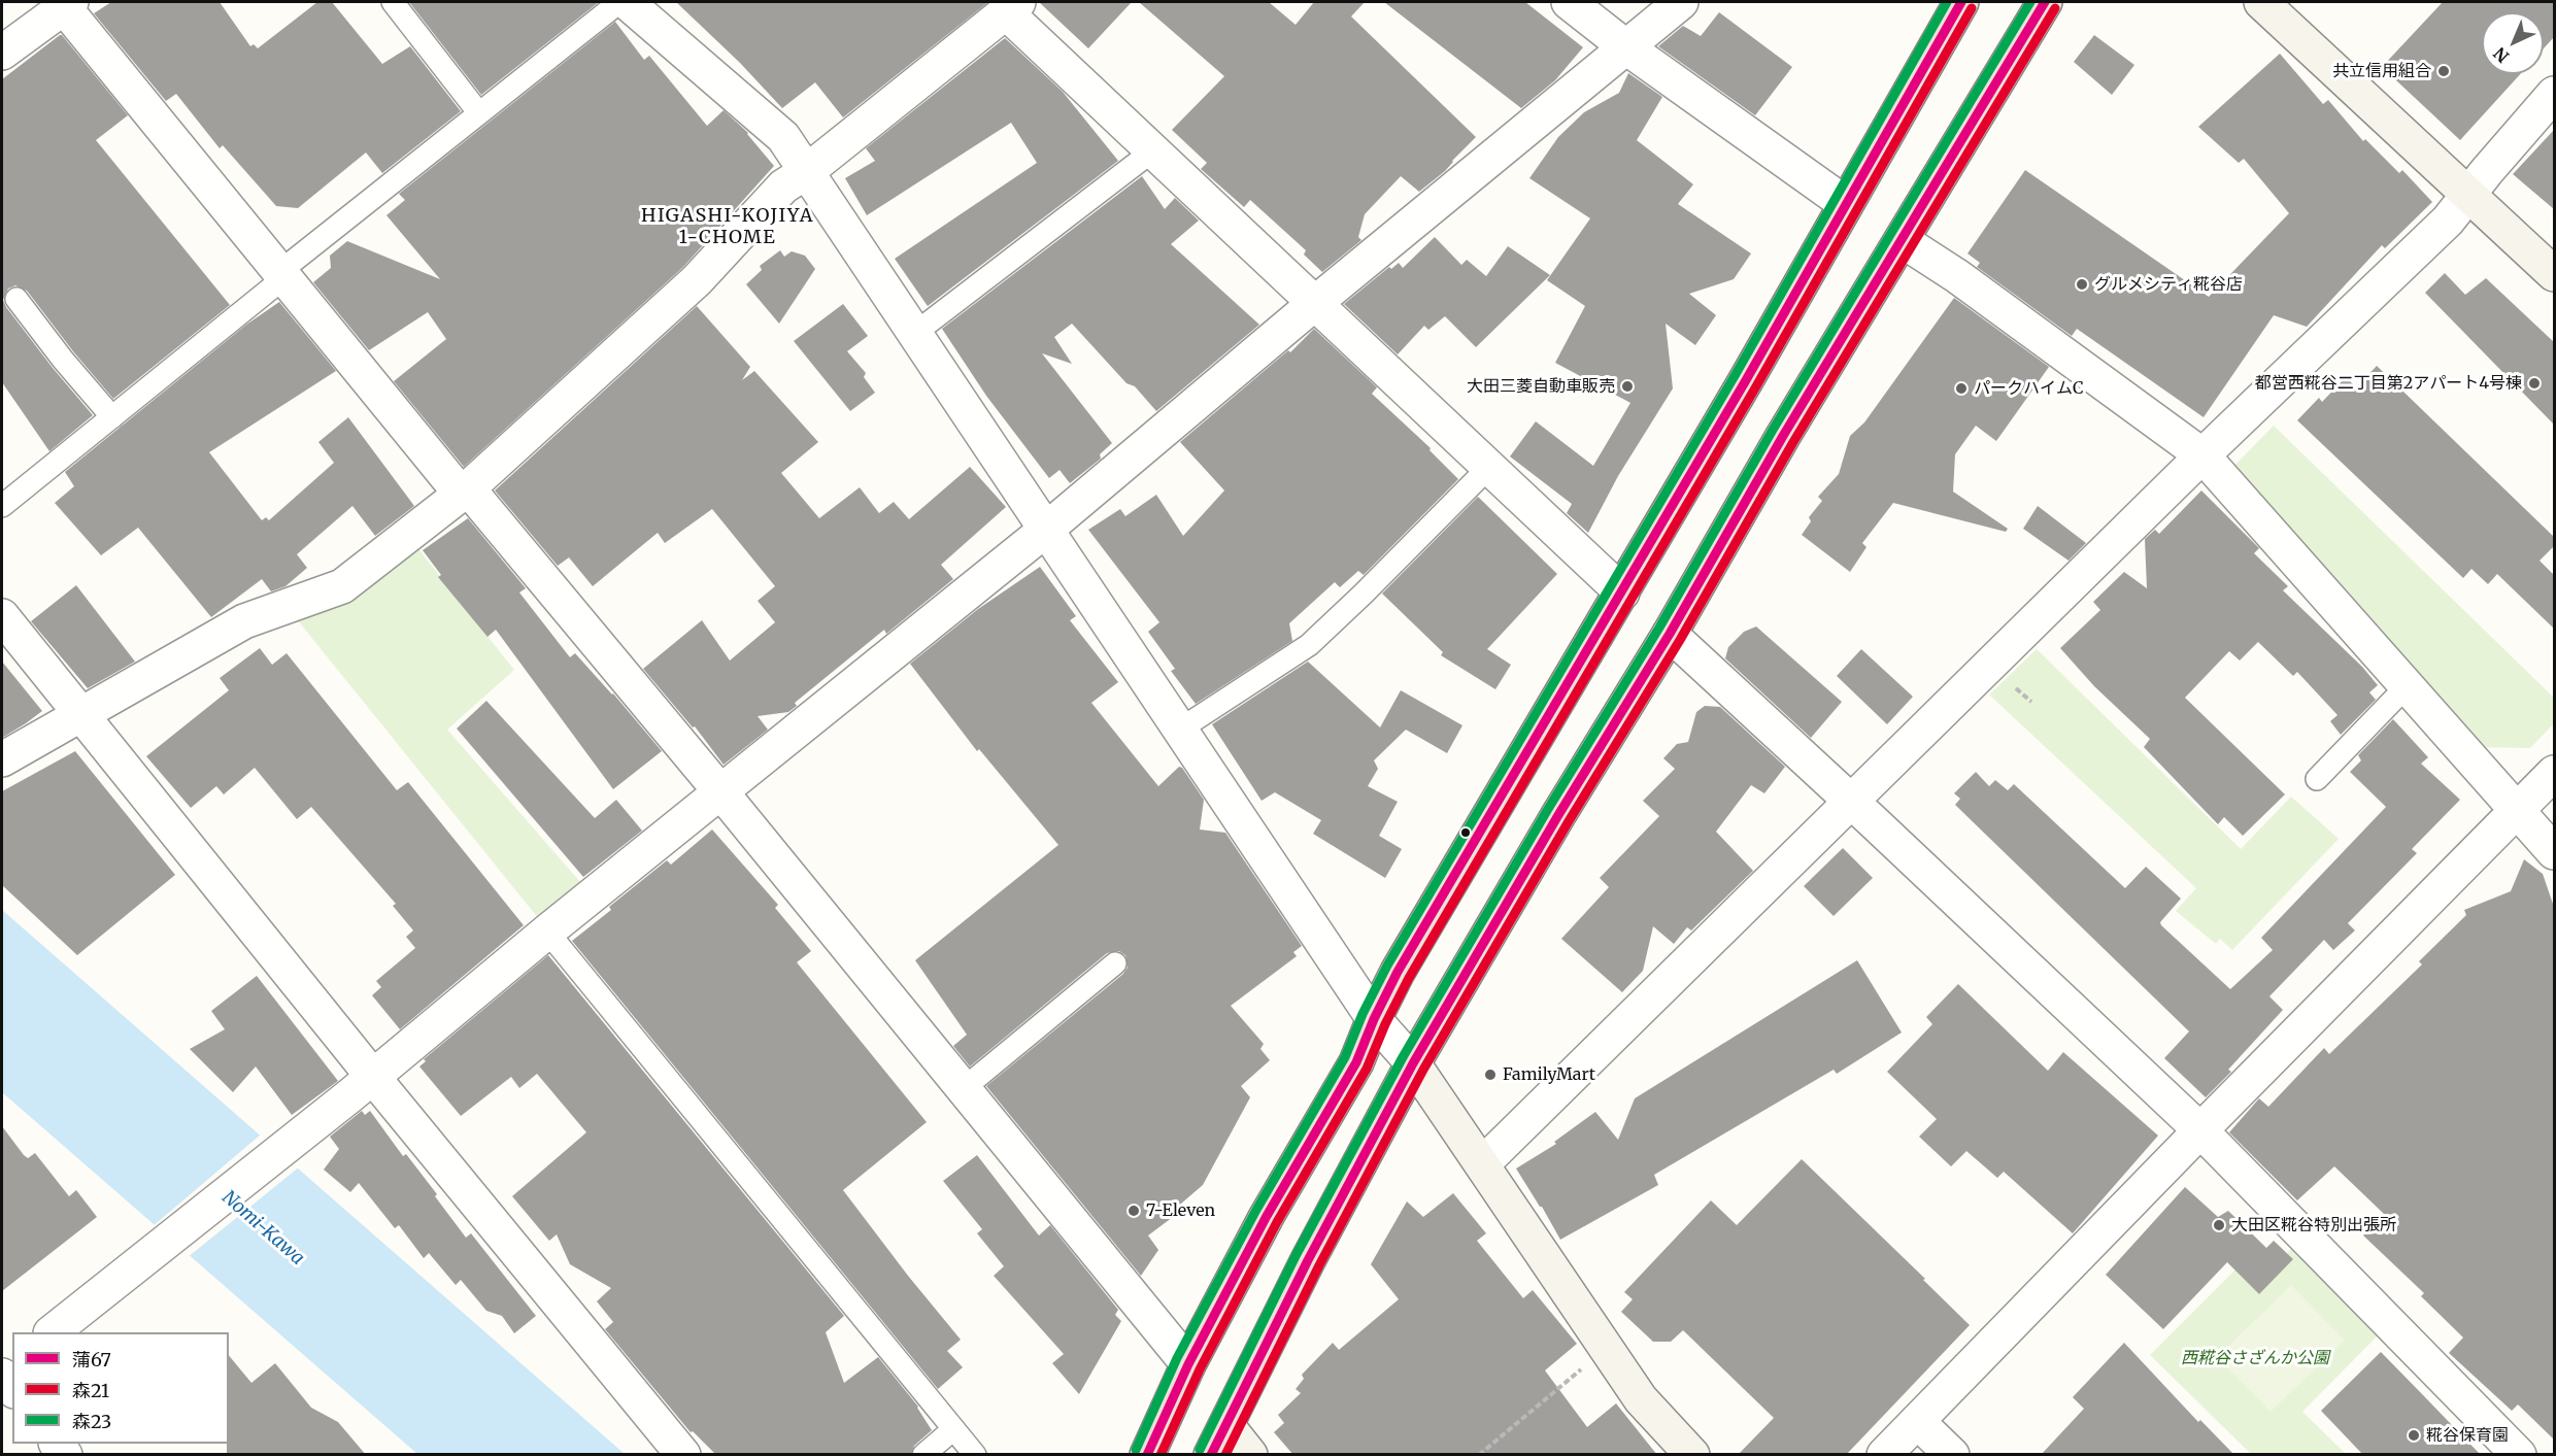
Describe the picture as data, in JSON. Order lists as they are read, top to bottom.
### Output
{
  "districts": ["HIGASHI-KOJIYA 1-CHOME"],
  "water": ["Nomi-Kawa"],
  "parks": ["西糀谷さざんか公園"],
  "places": [
    "共立信用組合",
    "グルメシティ糀谷店",
    "都営西糀谷二丁目第2アパート4号棟",
    "大田三菱自動車販売",
    "パークハイムC",
    "FamilyMart",
    "7-Eleven",
    "大田区糀谷特別出張所",
    "糀谷保育園"
  ],
  "lines": ["transit line 蒲67", "transit line 森23", "transit line 森21"],
  "legend": ["蒲67", "森21", "森23"],
  "north": "bottom left"
}
